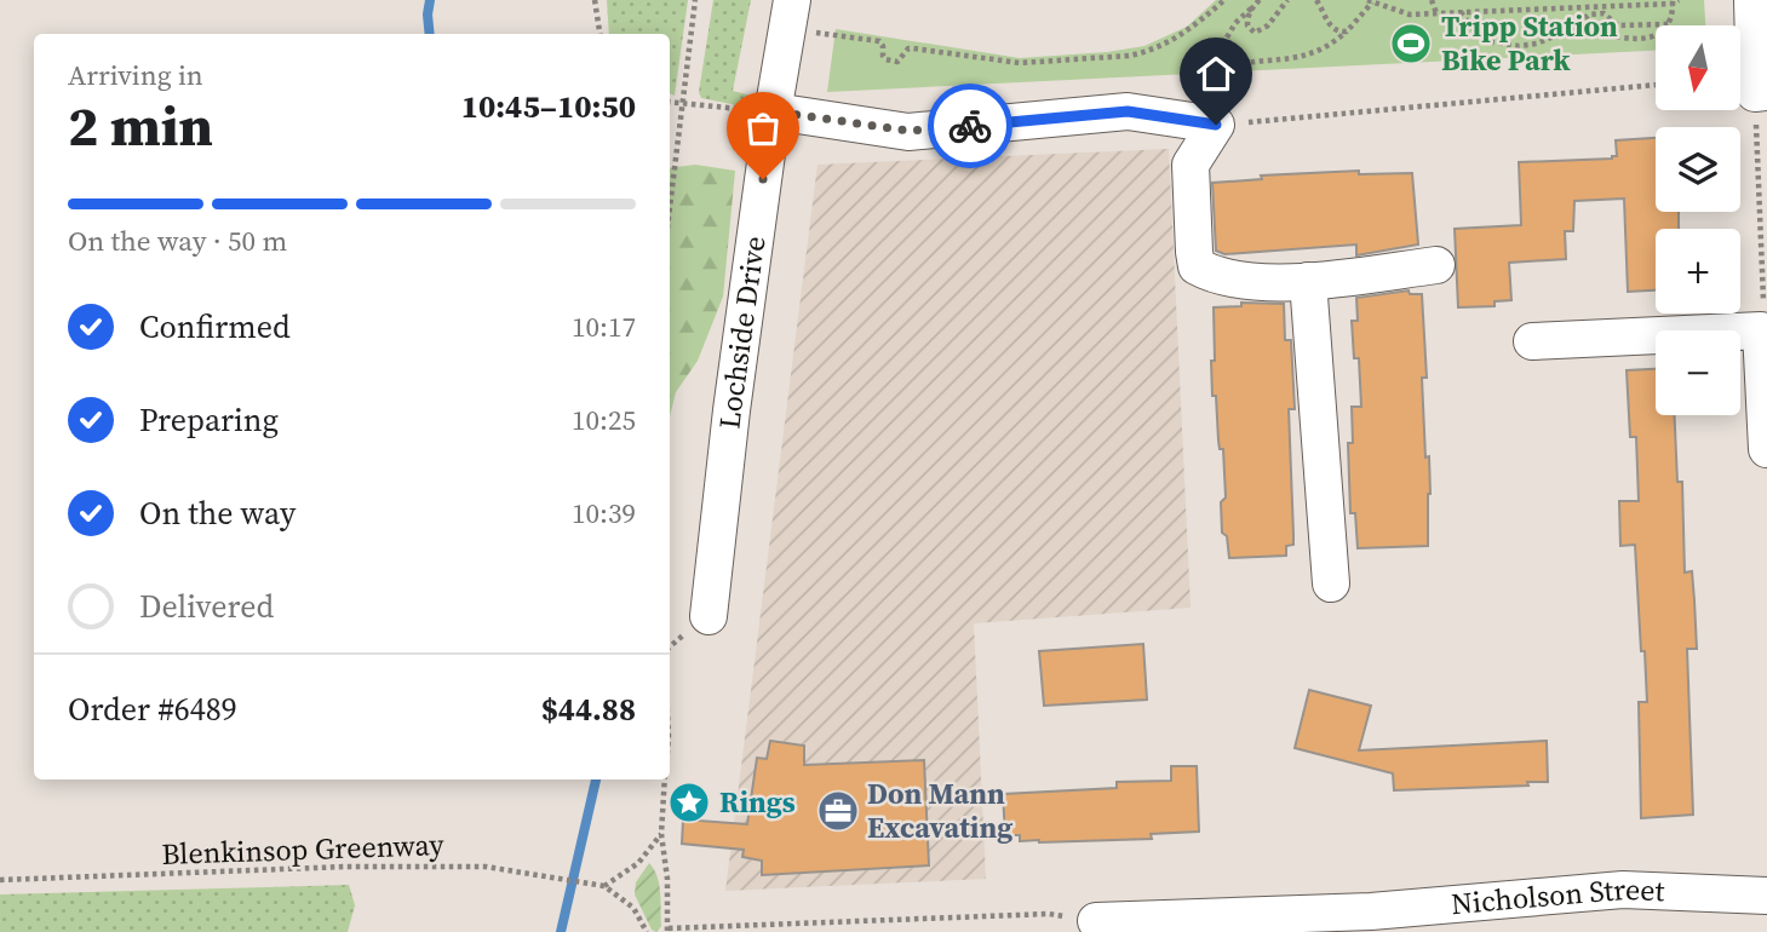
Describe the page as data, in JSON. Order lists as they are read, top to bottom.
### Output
{
  "streets": {
    "street": ["Lochside Drive", "Nicholson Street"],
    "path": ["Blenkinsop Greenway"]
  },
  "places": {
    "sports": ["Tripp Station Bike Park"],
    "place": ["Rings"],
    "office": ["Don Mann Excavating"]
  },
  "north": "bottom",
  "page": {
    "map_buttons": ["+", "−"],
    "heading": ["2 min", "Arriving in", "10:45–10:50"],
    "panel": ["Order #6489", "$44.88"],
    "bar": "On the way · 50 m",
    "list": [
      ["Confirmed", "10:17"],
      ["Preparing", "10:25"],
      ["On the way", "10:39"],
      "Delivered"
    ]
  }
}
